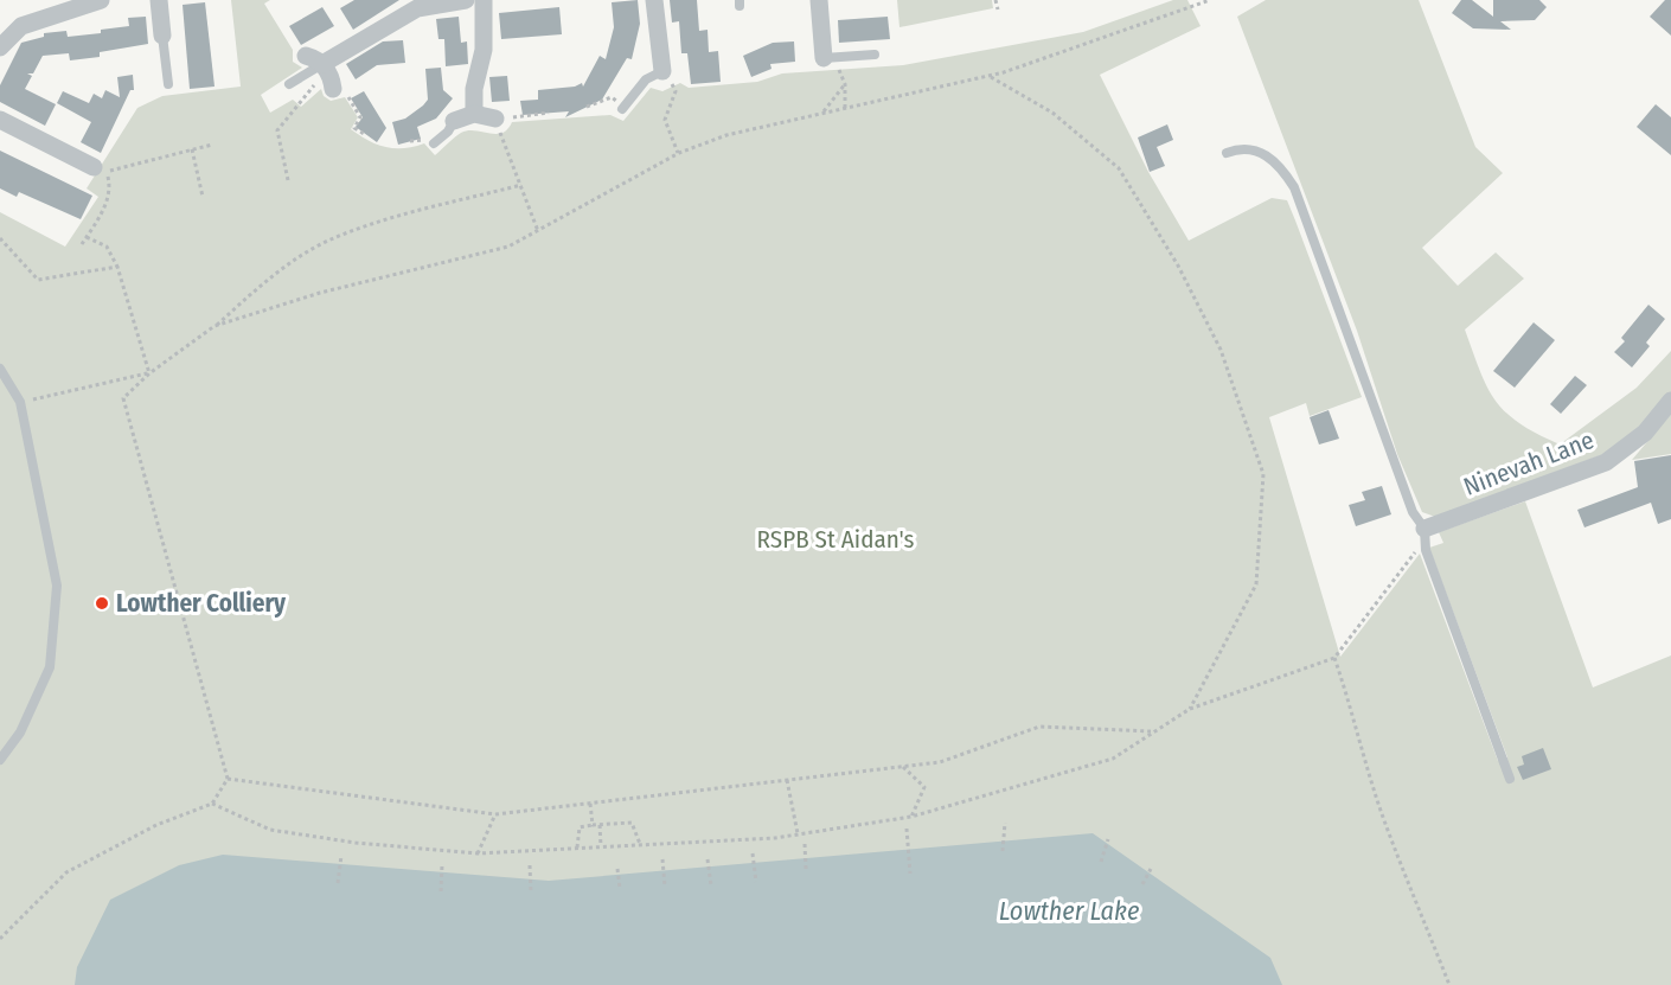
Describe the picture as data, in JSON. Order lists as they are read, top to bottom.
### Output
{
  "streets": {
    "street": ["Ninevah Lane"]
  },
  "water": ["Lowther Lake"],
  "parks": ["RSPB St Aidan's"],
  "places": ["Lowther Colliery"]
}
